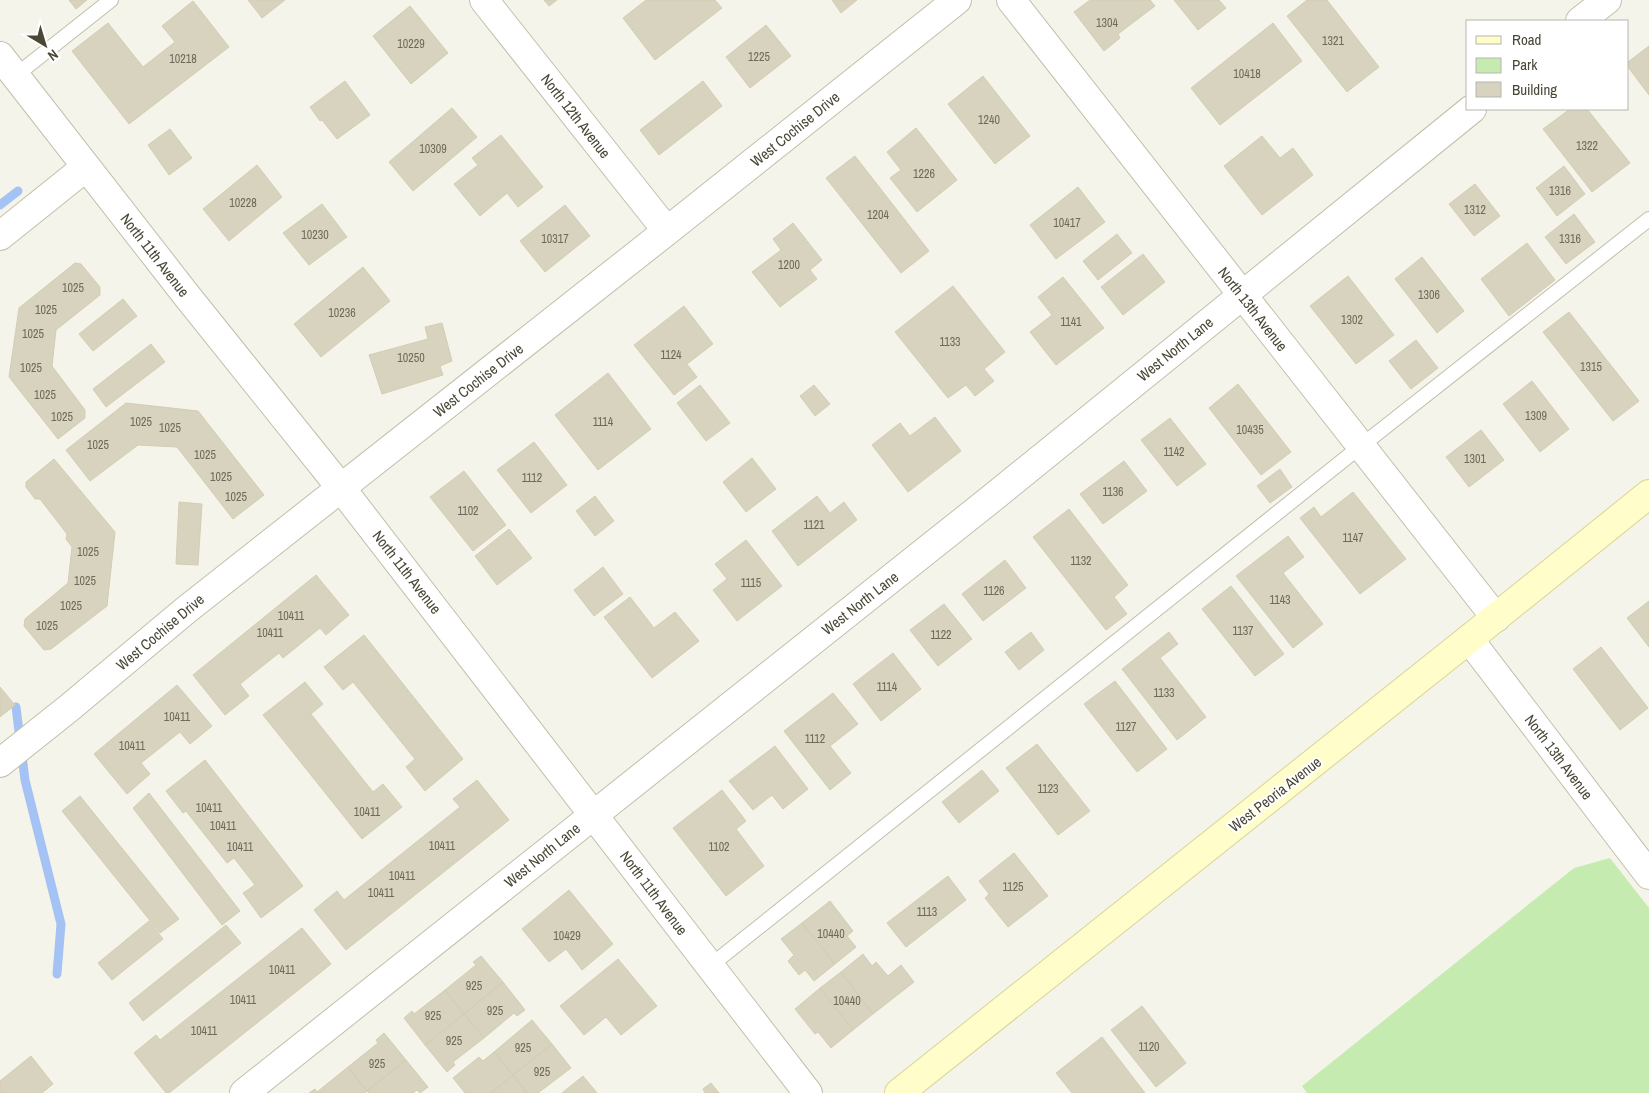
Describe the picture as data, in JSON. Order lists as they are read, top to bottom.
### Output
{
  "streets": {
    "main road": ["West Peoria Avenue"],
    "street": [
      "North 12th Avenue",
      "West Cochise Drive",
      "North 11th Avenue",
      "North 13th Avenue",
      "West North Lane"
    ]
  },
  "crossings": [
    ["North 12th Avenue", "West Cochise Drive"],
    ["West Cochise Drive", "North 11th Avenue"],
    ["North 11th Avenue", "West North Lane"],
    ["North 13th Avenue", "West North Lane"],
    ["North 13th Avenue", "West Peoria Avenue"]
  ],
  "house_numbers": [
    "1304",
    "1321",
    "10229",
    "1225",
    "10218",
    "10418",
    "1240",
    "1322",
    "10309",
    "1226",
    "1316",
    "10228",
    "1312",
    "1204",
    "10417",
    "10230",
    "10317",
    "1316",
    "1200",
    "1025",
    "1306",
    "1025",
    "10236",
    "1302",
    "1141",
    "1025",
    "1133",
    "1124",
    "10250",
    "1315",
    "1025",
    "1025",
    "1309",
    "1025",
    "1025",
    "1114",
    "1025",
    "10435",
    "1025",
    "1142",
    "1025",
    "1301",
    "1025",
    "1112",
    "1136",
    "1025",
    "1102",
    "1121",
    "1147",
    "1025",
    "1132",
    "1025",
    "1115",
    "1126",
    "1143",
    "1025",
    "10411",
    "1025",
    "1137",
    "10411",
    "1122",
    "1114",
    "1133",
    "10411",
    "1127",
    "1112",
    "10411",
    "1123",
    "10411",
    "10411",
    "10411",
    "10411",
    "10411",
    "1102",
    "10411",
    "1125",
    "10411",
    "1113",
    "10440",
    "10429",
    "10411",
    "925",
    "10411",
    "10440",
    "925",
    "925",
    "10411",
    "925",
    "1120",
    "925",
    "925",
    "925"
  ],
  "legend": ["Road", "Park", "Building"],
  "north": "bottom right"
}
